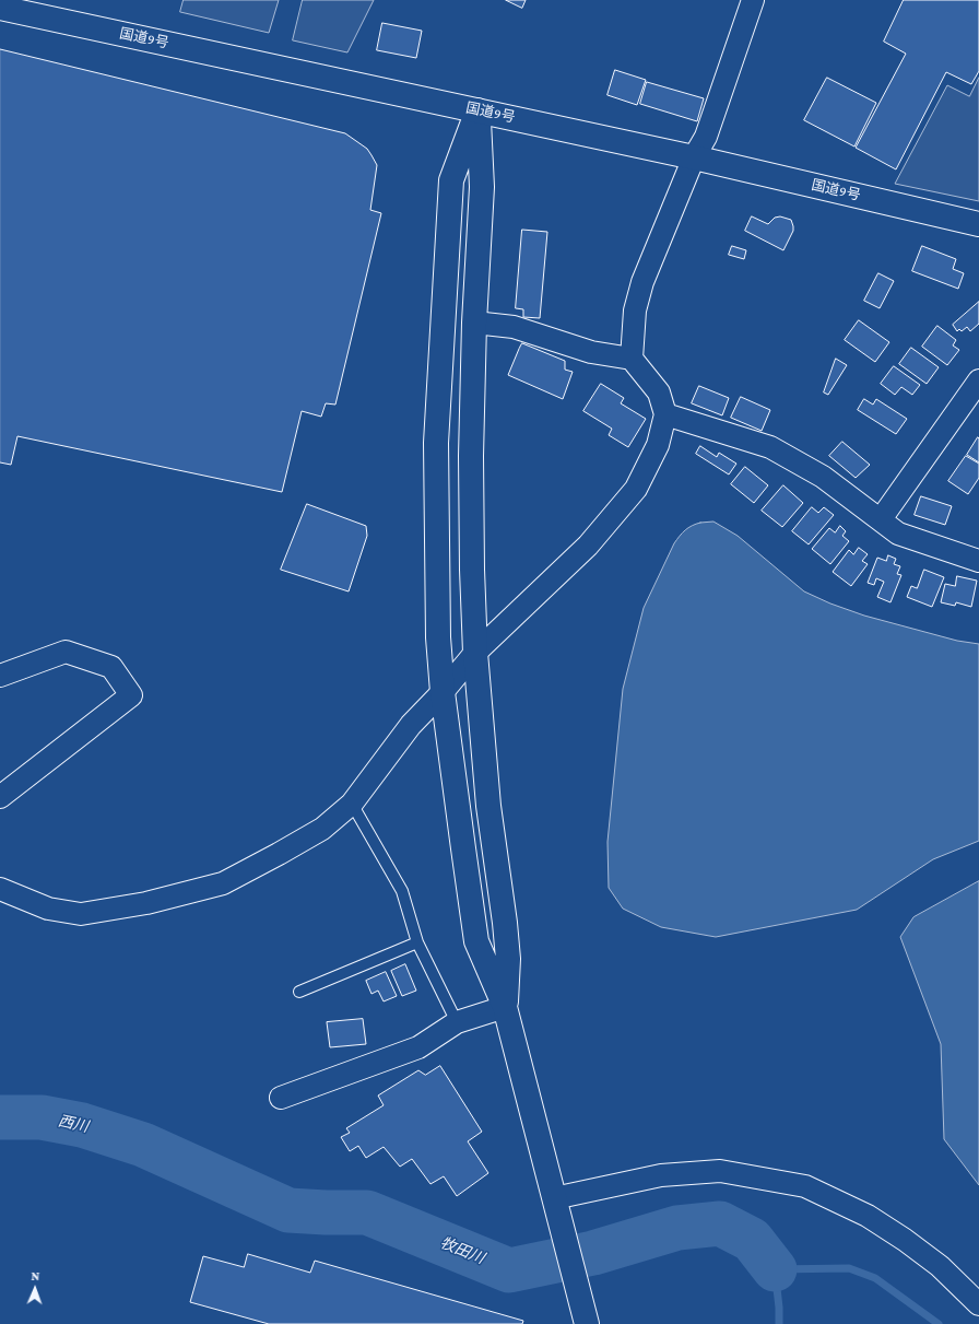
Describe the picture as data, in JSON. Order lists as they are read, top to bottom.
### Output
{
  "streets": {
    "main road": ["国道9号"]
  },
  "water": ["西川", "牧田川"],
  "north": "top"
}
